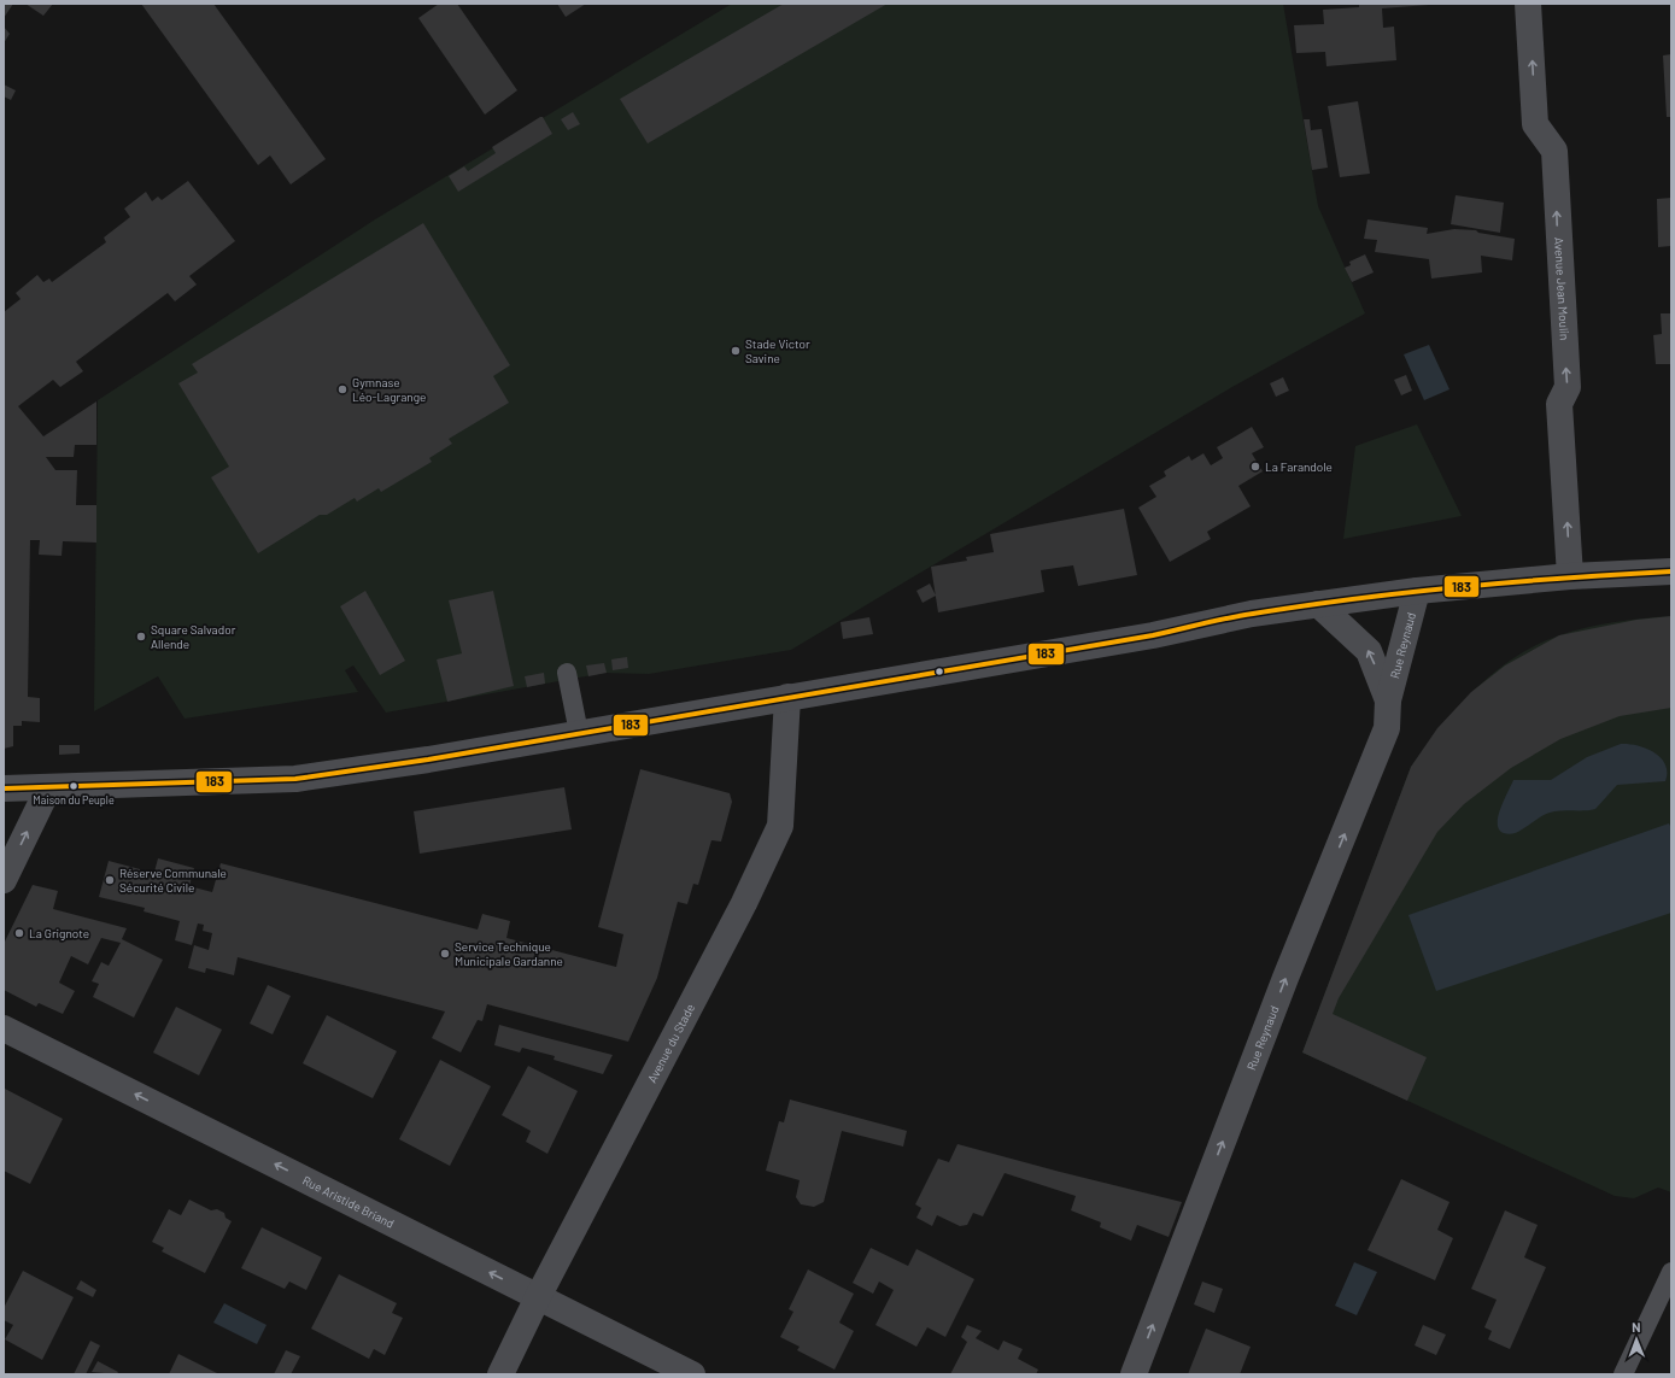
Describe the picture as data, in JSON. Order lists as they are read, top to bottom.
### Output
{
  "streets": {
    "street": [
      "Avenue Jean Moulin",
      "Rue Reynaud",
      "Avenue du Stade",
      "Rue Aristide Briand"
    ]
  },
  "crossings": [
    ["Avenue du Stade", "Rue Aristide Briand"]
  ],
  "one_way": ["Avenue Jean Moulin", "Rue Reynaud", "Rue Aristide Briand"],
  "places": [
    "Stade Victor Savine",
    "Gymnase Léo-Lagrange",
    "La Farandole",
    "Square Salvador Allende",
    "Maison du Peuple",
    "Réserve Communale Sécurité Civile",
    "La Grignote",
    "Service Technique Municipale Gardanne"
  ],
  "lines": ["transit line 183"],
  "north": "top"
}
